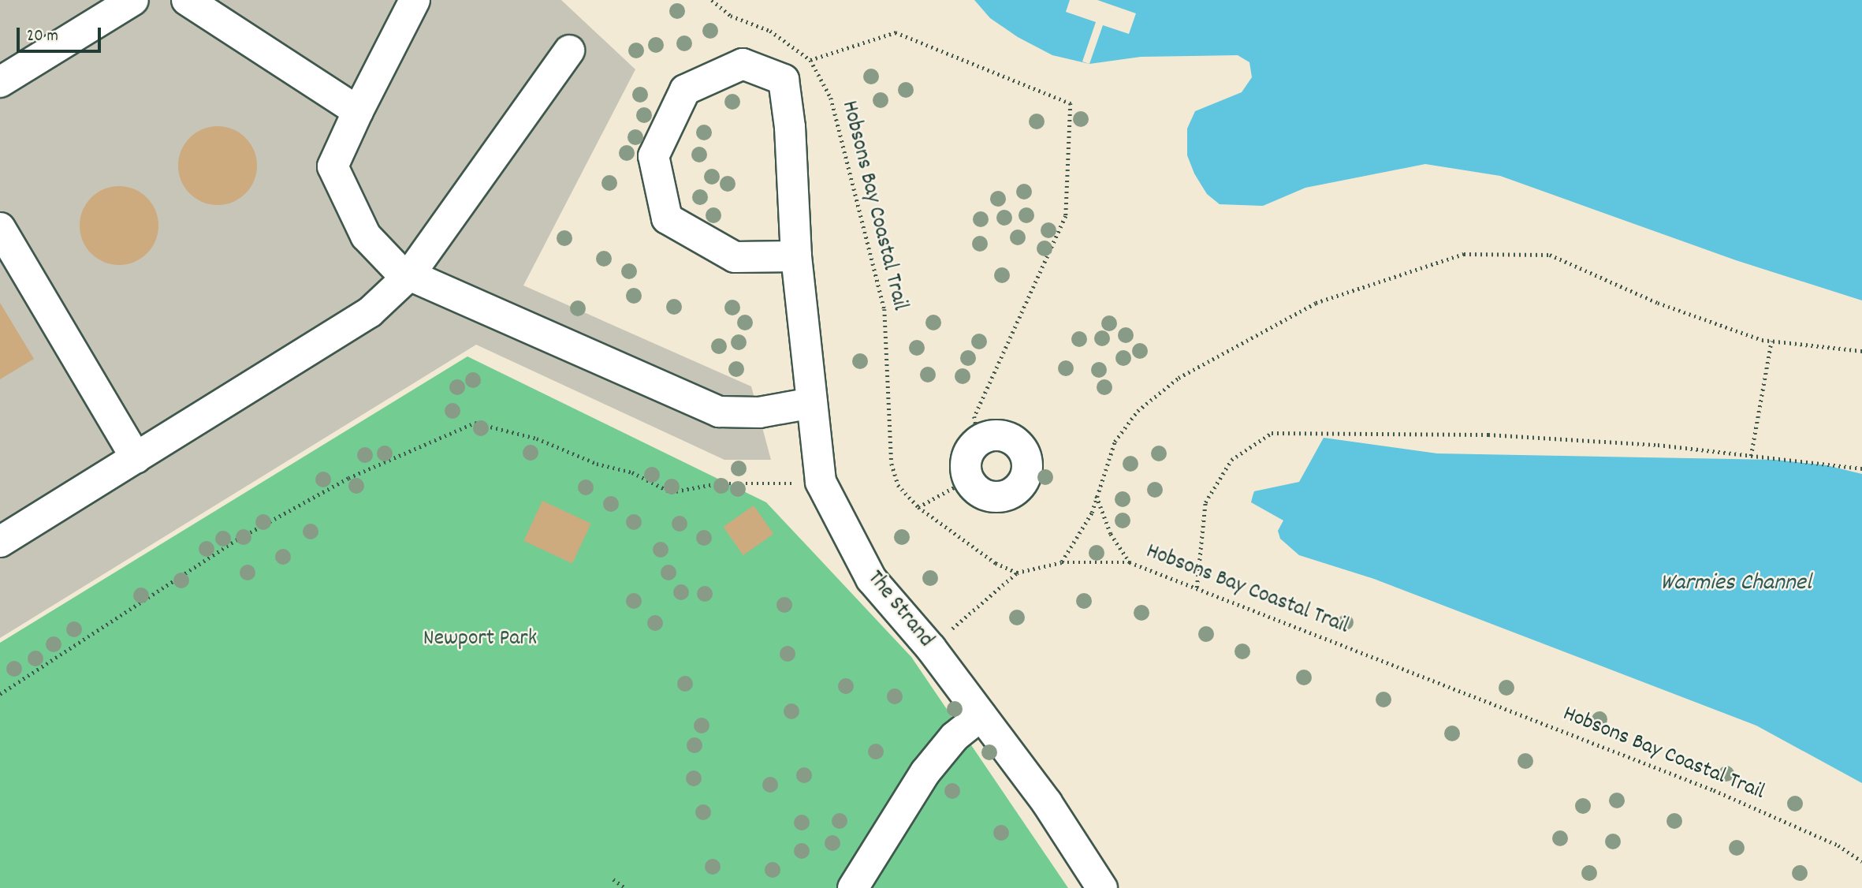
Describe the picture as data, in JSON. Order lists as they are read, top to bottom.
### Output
{
  "streets": {
    "street": ["The Strand"],
    "path": ["Hobsons Bay Coastal Trail"]
  },
  "water": ["Warmies Channel"],
  "parks": ["Newport Park"],
  "scale_bar": "20 m"
}
